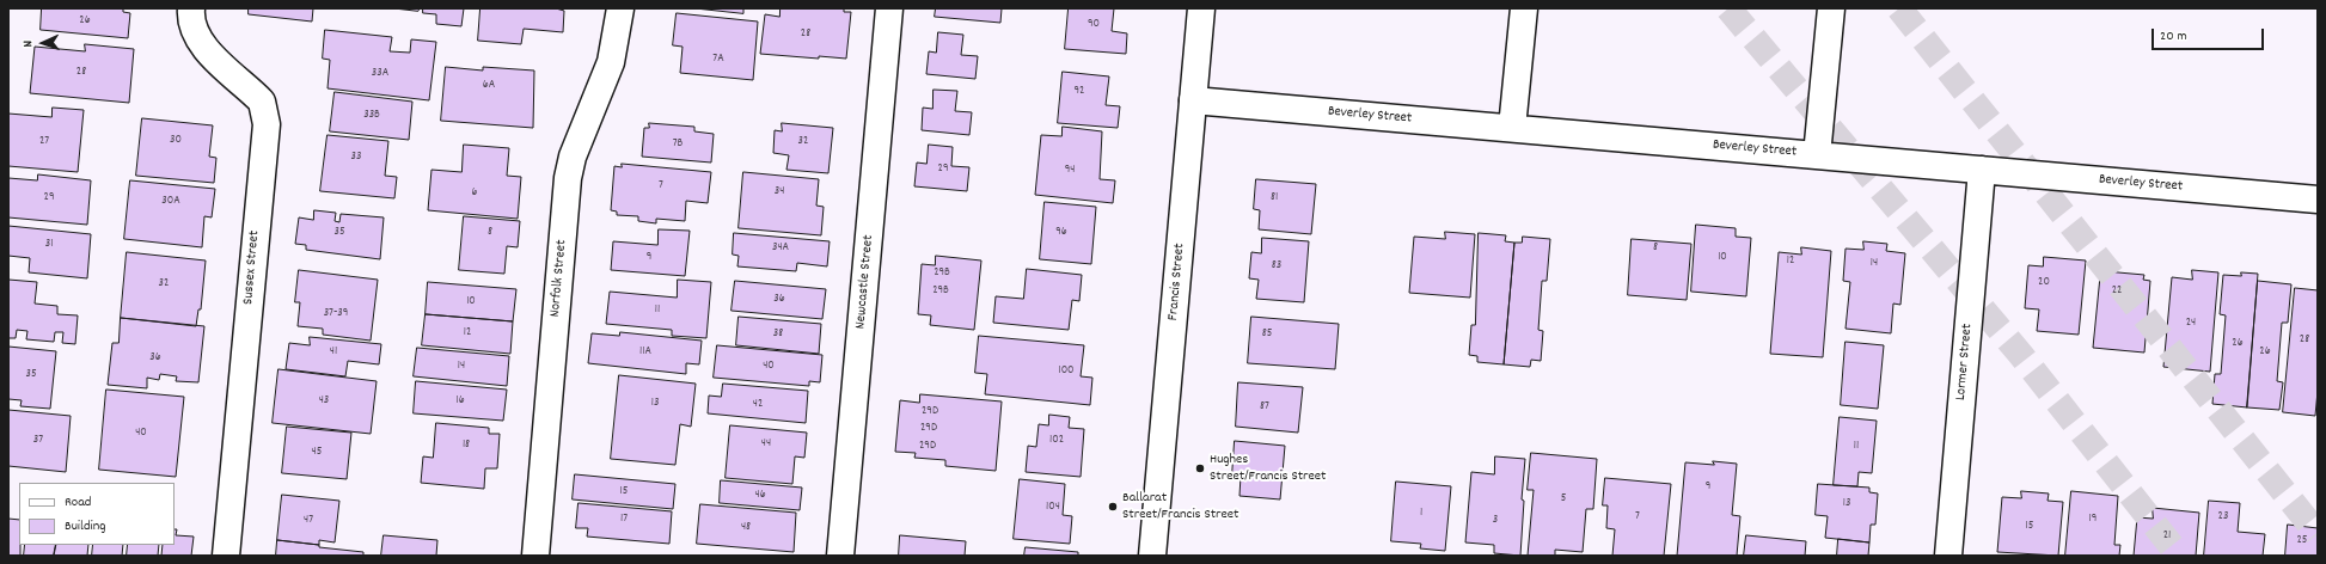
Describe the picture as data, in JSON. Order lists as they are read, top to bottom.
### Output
{
  "streets": {
    "street": [
      "Beverley Street",
      "Sussex Street",
      "Norfolk Street",
      "Newcastle Street",
      "Francis Street",
      "Lormer Street"
    ]
  },
  "crossings": [
    ["Beverley Street", "Francis Street"],
    ["Beverley Street", "Lormer Street"]
  ],
  "places": ["Hughes Street/Francis Street", "Ballarat Street/Francis Street"],
  "house_numbers": [
    "26",
    "90",
    "28",
    "7A",
    "28",
    "33A",
    "6A",
    "92",
    "33B",
    "30",
    "27",
    "32",
    "7B",
    "33",
    "29",
    "94",
    "7",
    "34",
    "6",
    "29",
    "81",
    "30A",
    "35",
    "8",
    "96",
    "31",
    "34A",
    "8",
    "9",
    "10",
    "12",
    "14",
    "83",
    "29B",
    "20",
    "32",
    "29B",
    "22",
    "36",
    "10",
    "11",
    "37-39",
    "24",
    "12",
    "38",
    "85",
    "28",
    "26",
    "41",
    "11A",
    "26",
    "36",
    "14",
    "40",
    "100",
    "35",
    "43",
    "16",
    "13",
    "42",
    "87",
    "29D",
    "29D",
    "40",
    "37",
    "102",
    "44",
    "18",
    "29D",
    "11",
    "45",
    "9",
    "15",
    "46",
    "5",
    "13",
    "104",
    "1",
    "7",
    "23",
    "17",
    "19",
    "47",
    "3",
    "15",
    "48",
    "21",
    "25"
  ],
  "legend": ["Road", "Building"],
  "scale_bar": "20 m",
  "north": "left"
}
